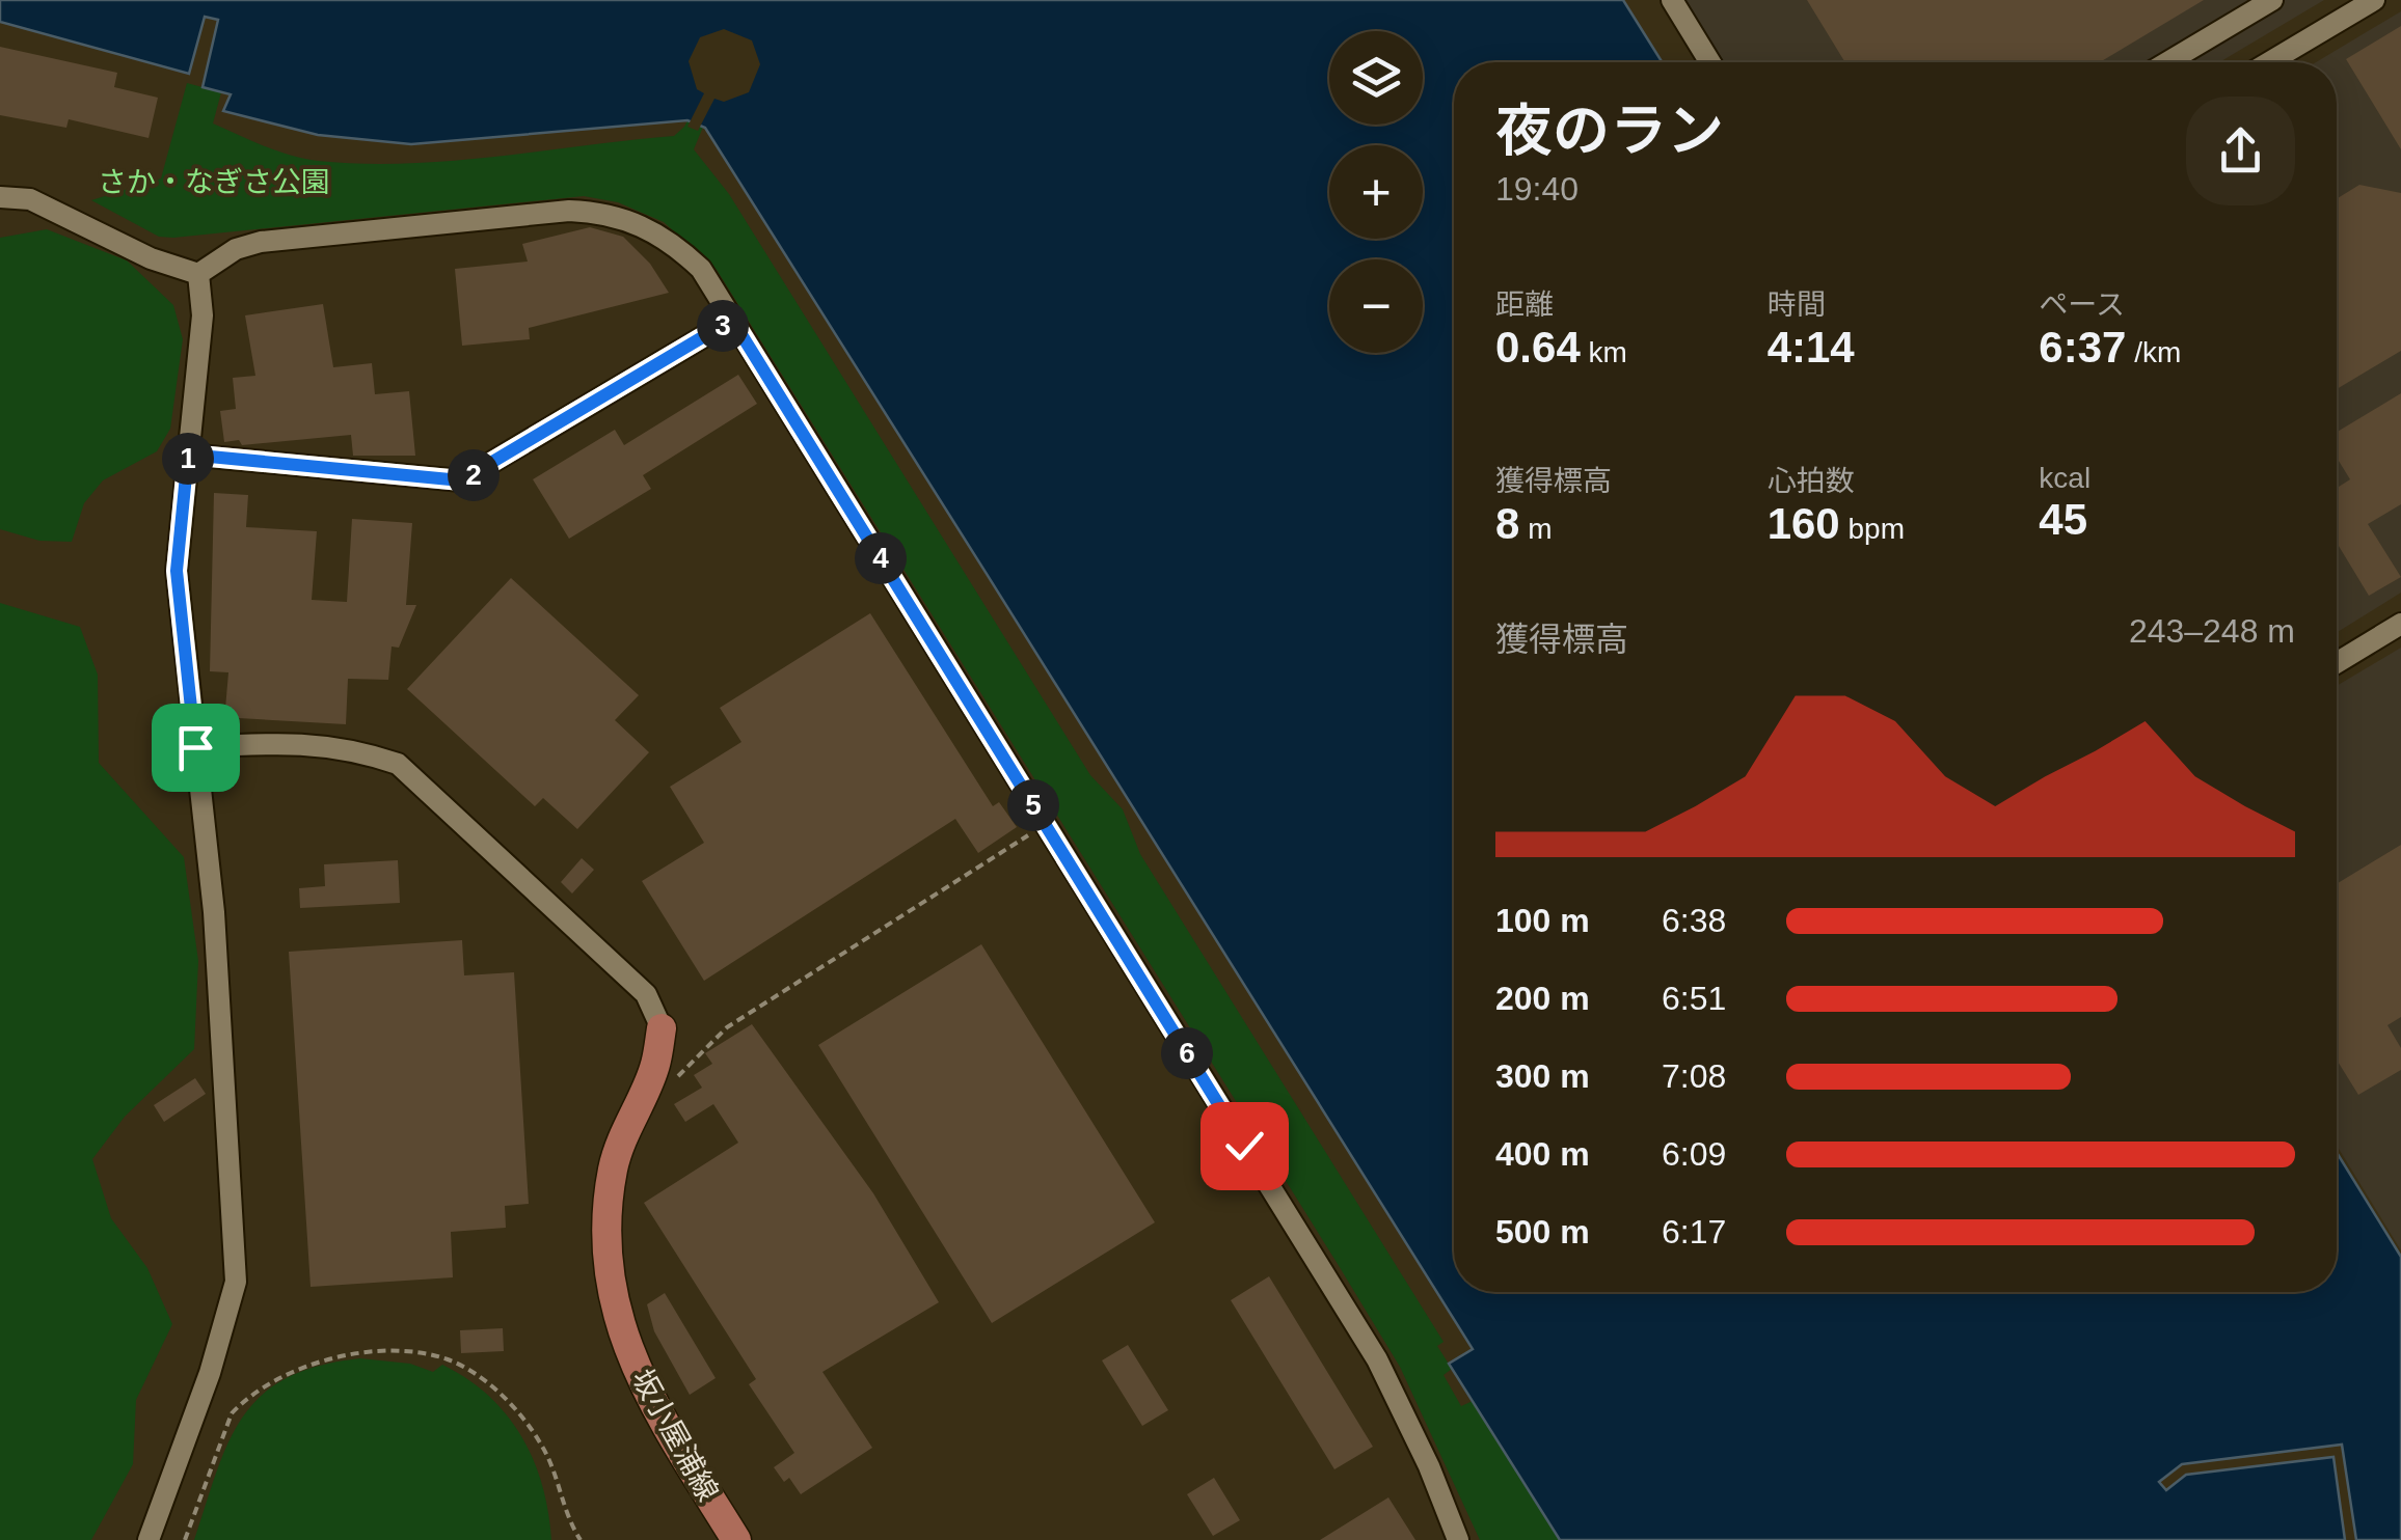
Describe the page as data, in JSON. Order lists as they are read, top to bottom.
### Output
{
  "streets": {
    "main road": ["坂小屋浦線"]
  },
  "parks": ["さか・なぎさ公園"],
  "page": {
    "map_buttons": ["+", "−"],
    "heading": ["夜のラン", "19:40"],
    "stats": [
      ["距離", "0.64 km"],
      ["時間", "4:14"],
      ["ペース", "6:37 /km"],
      ["獲得標高", "8 m"],
      ["心拍数", "160 bpm"],
      ["kcal", "45"]
    ],
    "pins": [
      "3",
      "1",
      "2",
      "4",
      "5",
      "6"
    ],
    "chart": ["獲得標高", "243–248 m"],
    "list": [
      {
        "name": "100 m",
        "note": "6:38"
      },
      {
        "name": "200 m",
        "note": "6:51"
      },
      {
        "name": "300 m",
        "note": "7:08"
      },
      {
        "name": "400 m",
        "note": "6:09"
      },
      {
        "name": "500 m",
        "note": "6:17"
      }
    ]
  }
}
